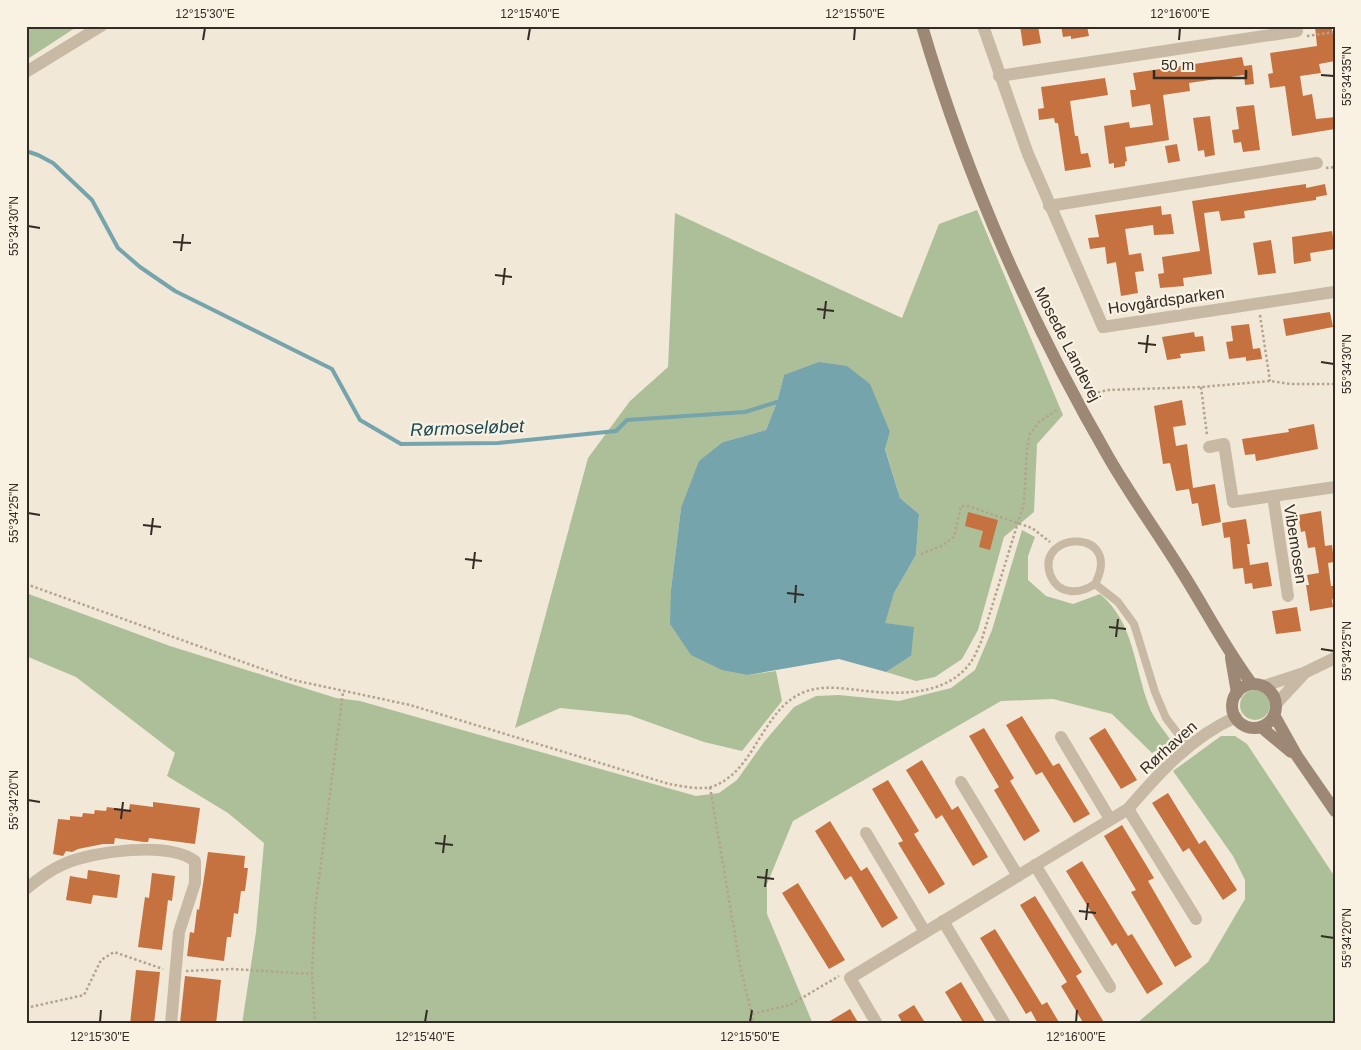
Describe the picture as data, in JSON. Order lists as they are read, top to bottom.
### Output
{
  "streets": {
    "main road": ["Mosede Landevej"],
    "street": ["Hovgårdsparken", "Vibemosen", "Rørhaven"]
  },
  "crossings": [
    ["Mosede Landevej", "Rørhaven"]
  ],
  "water": ["Rørmoseløbet"],
  "scale_bar": "50 m",
  "coordinates": [
    "12°15'30\"E",
    "12°15'40\"E",
    "12°15'50\"E",
    "12°16'00\"E",
    "55°34'35\"N",
    "55°34'30\"N",
    "55°34'25\"N",
    "55°34'20\"N"
  ]
}
